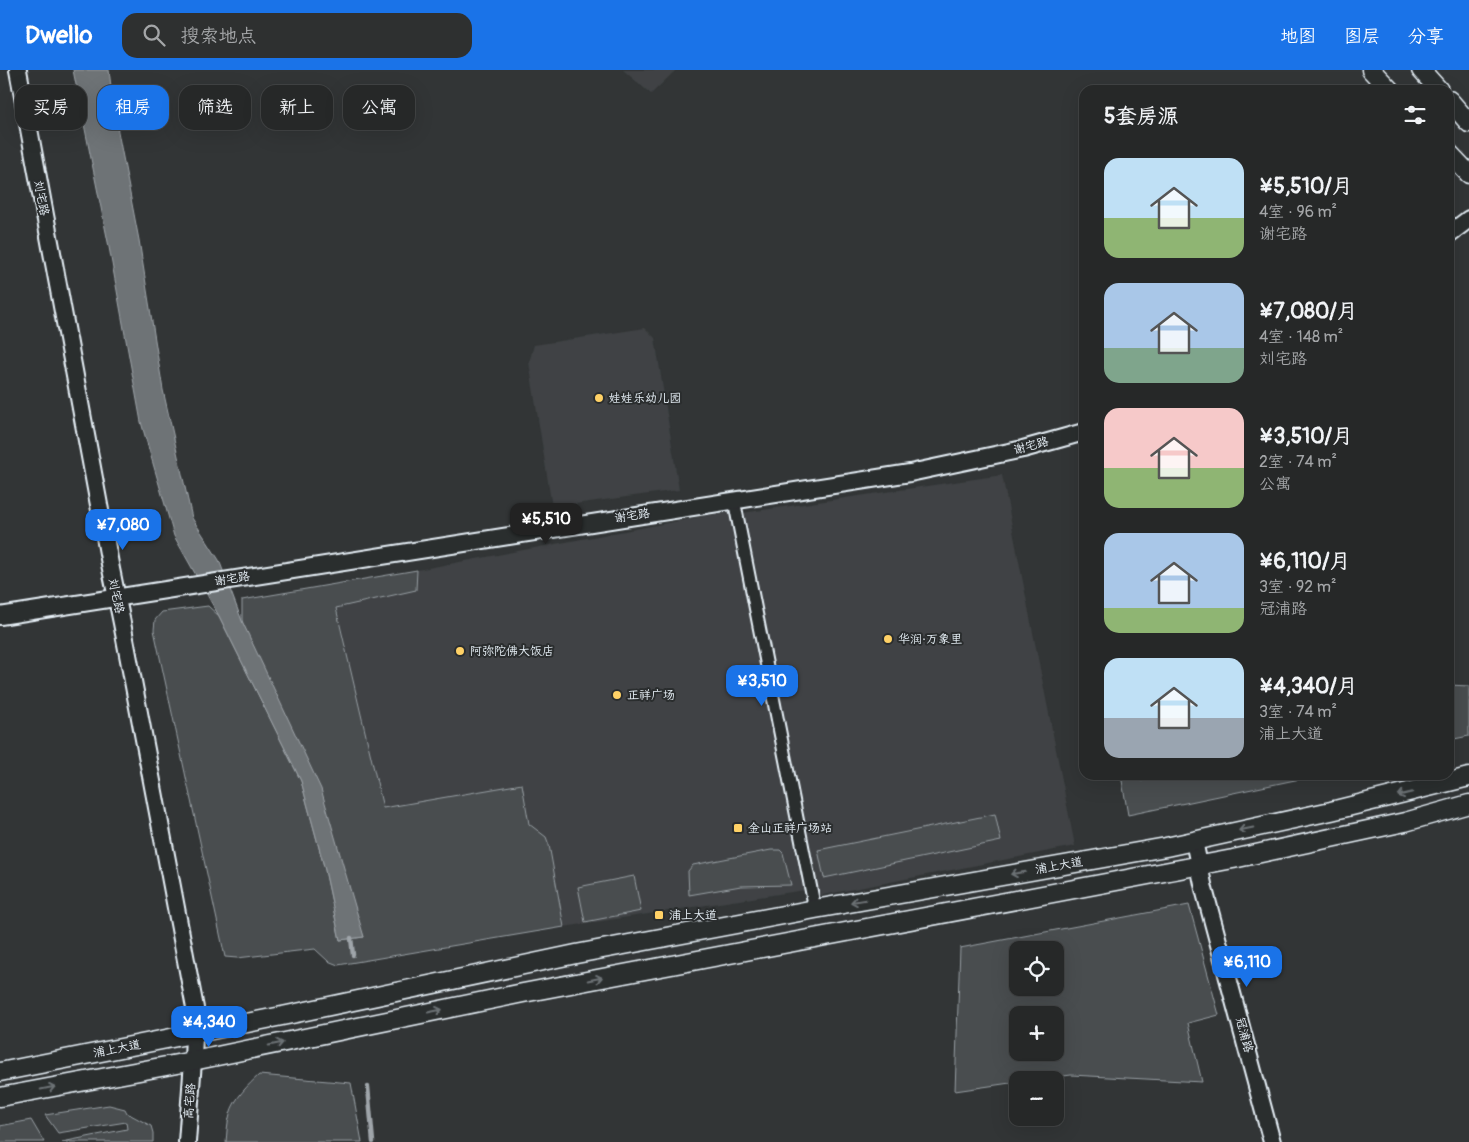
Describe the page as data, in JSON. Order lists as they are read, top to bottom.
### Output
{
  "streets": {
    "main road": ["浦上大道"],
    "street": [
      "刘宅路",
      "谢宅路",
      "冠浦路",
      "高宅路"
    ]
  },
  "crossings": [
    ["刘宅路", "谢宅路"],
    ["刘宅路", "浦上大道"],
    ["刘宅路", "高宅路"],
    ["浦上大道", "冠浦路"],
    ["浦上大道", "高宅路"]
  ],
  "places": {
    "other": [
      "娃娃乐幼儿园",
      "华润·万象里",
      "阿弥陀佛大饭店",
      "正祥广场"
    ],
    "transit": ["金山正祥广场站", "浦上大道"]
  },
  "page": {
    "header": "Dwello",
    "search": "搜索地点",
    "nav": ["地图", "图层", "分享"],
    "chip": [
      "买房",
      "租房",
      "筛选",
      "新上",
      "公寓"
    ],
    "heading": "5套房源",
    "list": [
      {
        "name": "¥5,510/月",
        "note": "4室 · 96 m² · 谢宅路"
      },
      {
        "name": "¥7,080/月",
        "note": "4室 · 148 m² · 刘宅路"
      },
      {
        "name": "¥3,510/月",
        "note": "2室 · 74 m² · 公寓"
      },
      {
        "name": "¥6,110/月",
        "note": "3室 · 92 m² · 冠浦路"
      },
      {
        "name": "¥4,340/月",
        "note": "3室 · 74 m² · 浦上大道"
      }
    ],
    "price": [
      "¥5,510",
      "¥7,080",
      "¥3,510",
      "¥6,110",
      "¥4,340"
    ],
    "map_buttons": ["+", "−"]
  }
}
